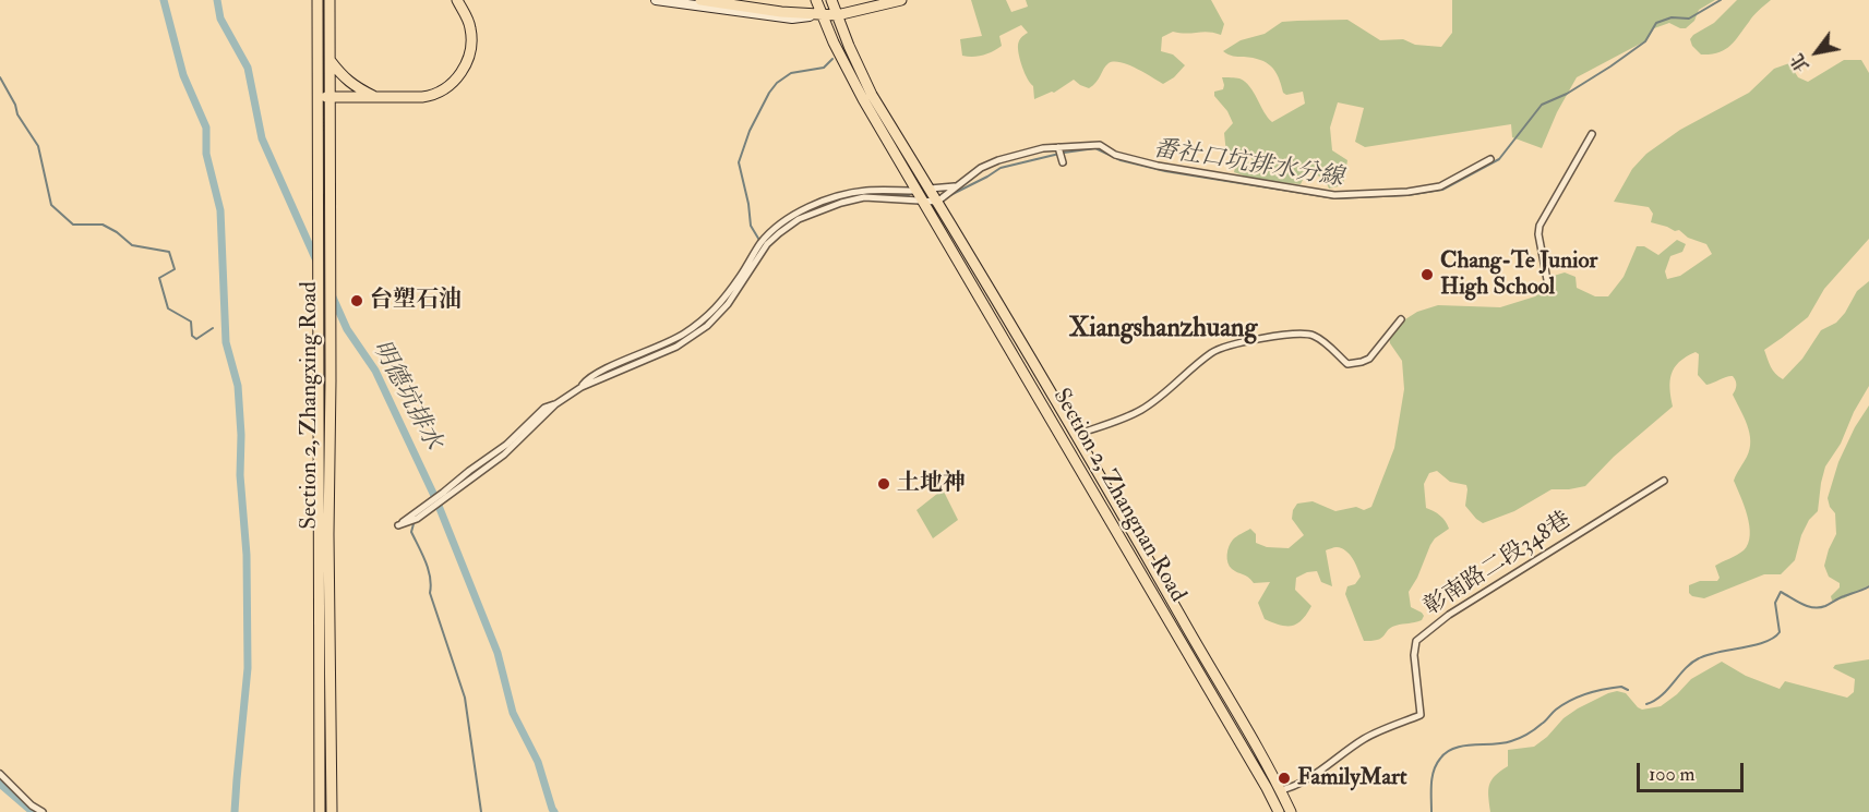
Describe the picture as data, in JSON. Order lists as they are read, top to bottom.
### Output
{
  "streets": {
    "main road": ["Section 2, Zhangxing Road", "Section 2, Zhangnan Road"],
    "street": ["彰南路二段348巷"]
  },
  "crossings": [
    ["Section 2, Zhangnan Road", "彰南路二段348巷"]
  ],
  "districts": ["Xiangshanzhuang"],
  "water": ["番社口坑排水分線", "明德坑排水"],
  "places": [
    "Chang-Te Junior High School",
    "台塑石油",
    "土地神",
    "FamilyMart"
  ],
  "scale_bar": "100 m",
  "north": "bottom left"
}
